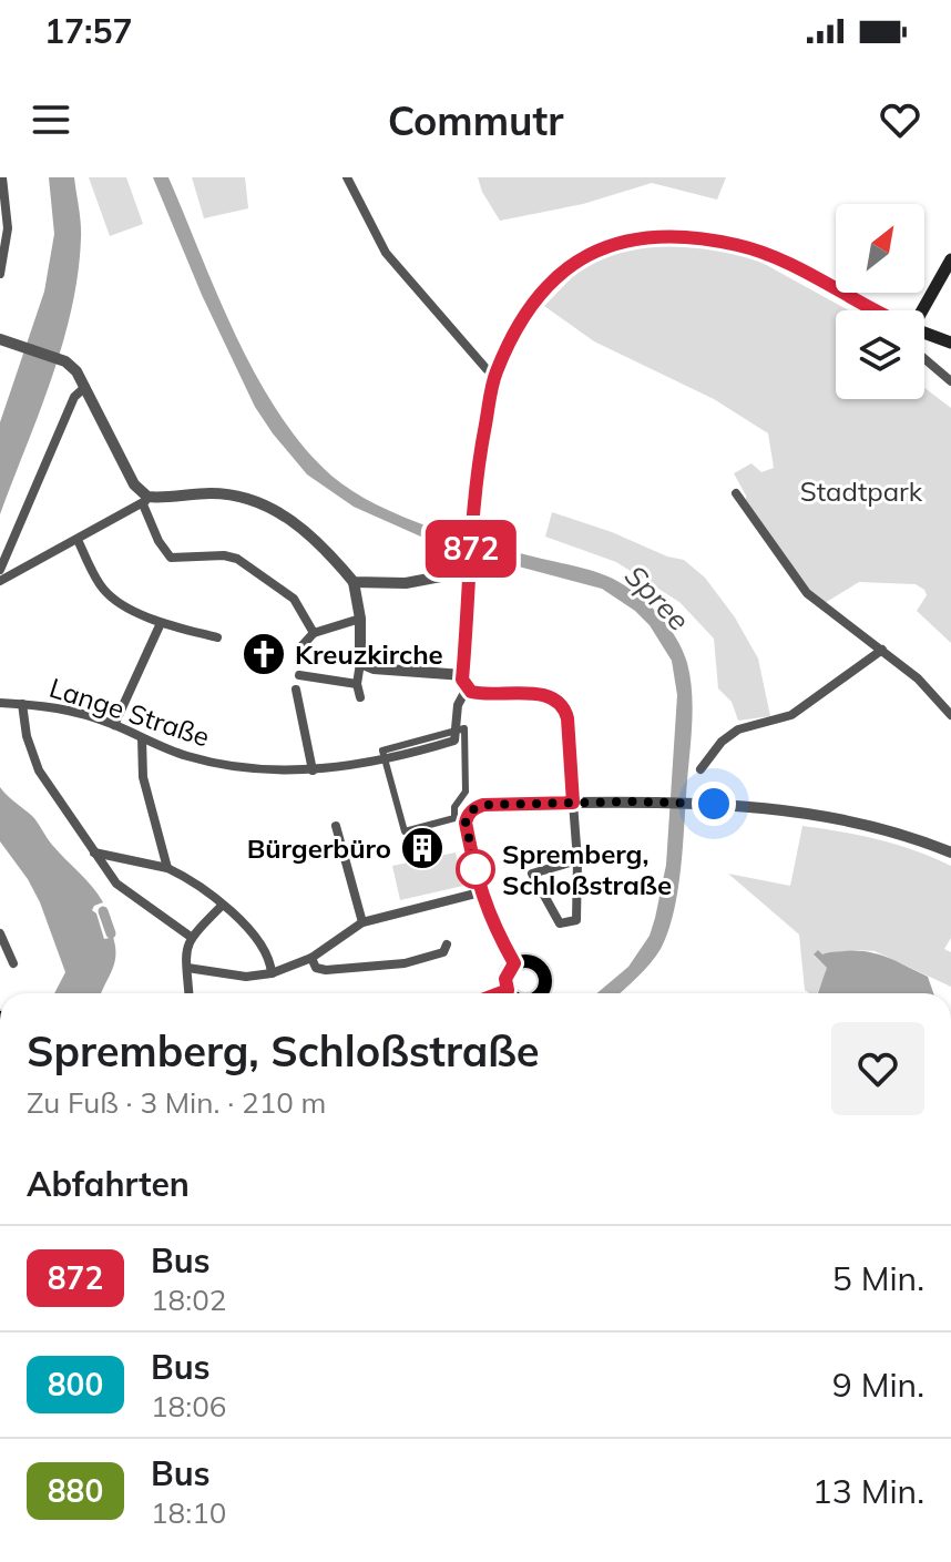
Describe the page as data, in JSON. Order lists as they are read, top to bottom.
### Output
{
  "streets": {
    "street": ["Lange Straße"]
  },
  "water": ["Spree"],
  "parks": ["Stadtpark"],
  "places": {
    "church": ["Kreuzkirche"],
    "building": ["Bürgerbüro"],
    "other": ["Spremberg, Schloßstraße"]
  },
  "lines": ["bus line 872"],
  "north": "top right",
  "page": {
    "status": "17:57",
    "header": "Commutr",
    "on_map": "872",
    "heading": [
      ["Spremberg, Schloßstraße", "Zu Fuß · 3 Min. · 210 m"],
      "Abfahrten"
    ],
    "list": [
      {
        "mark": "872",
        "name": "Bus",
        "note": "18:02",
        "value": "5 Min."
      },
      {
        "mark": "800",
        "name": "Bus",
        "note": "18:06",
        "value": "9 Min."
      },
      {
        "mark": "880",
        "name": "Bus",
        "note": "18:10",
        "value": "13 Min."
      }
    ]
  }
}
